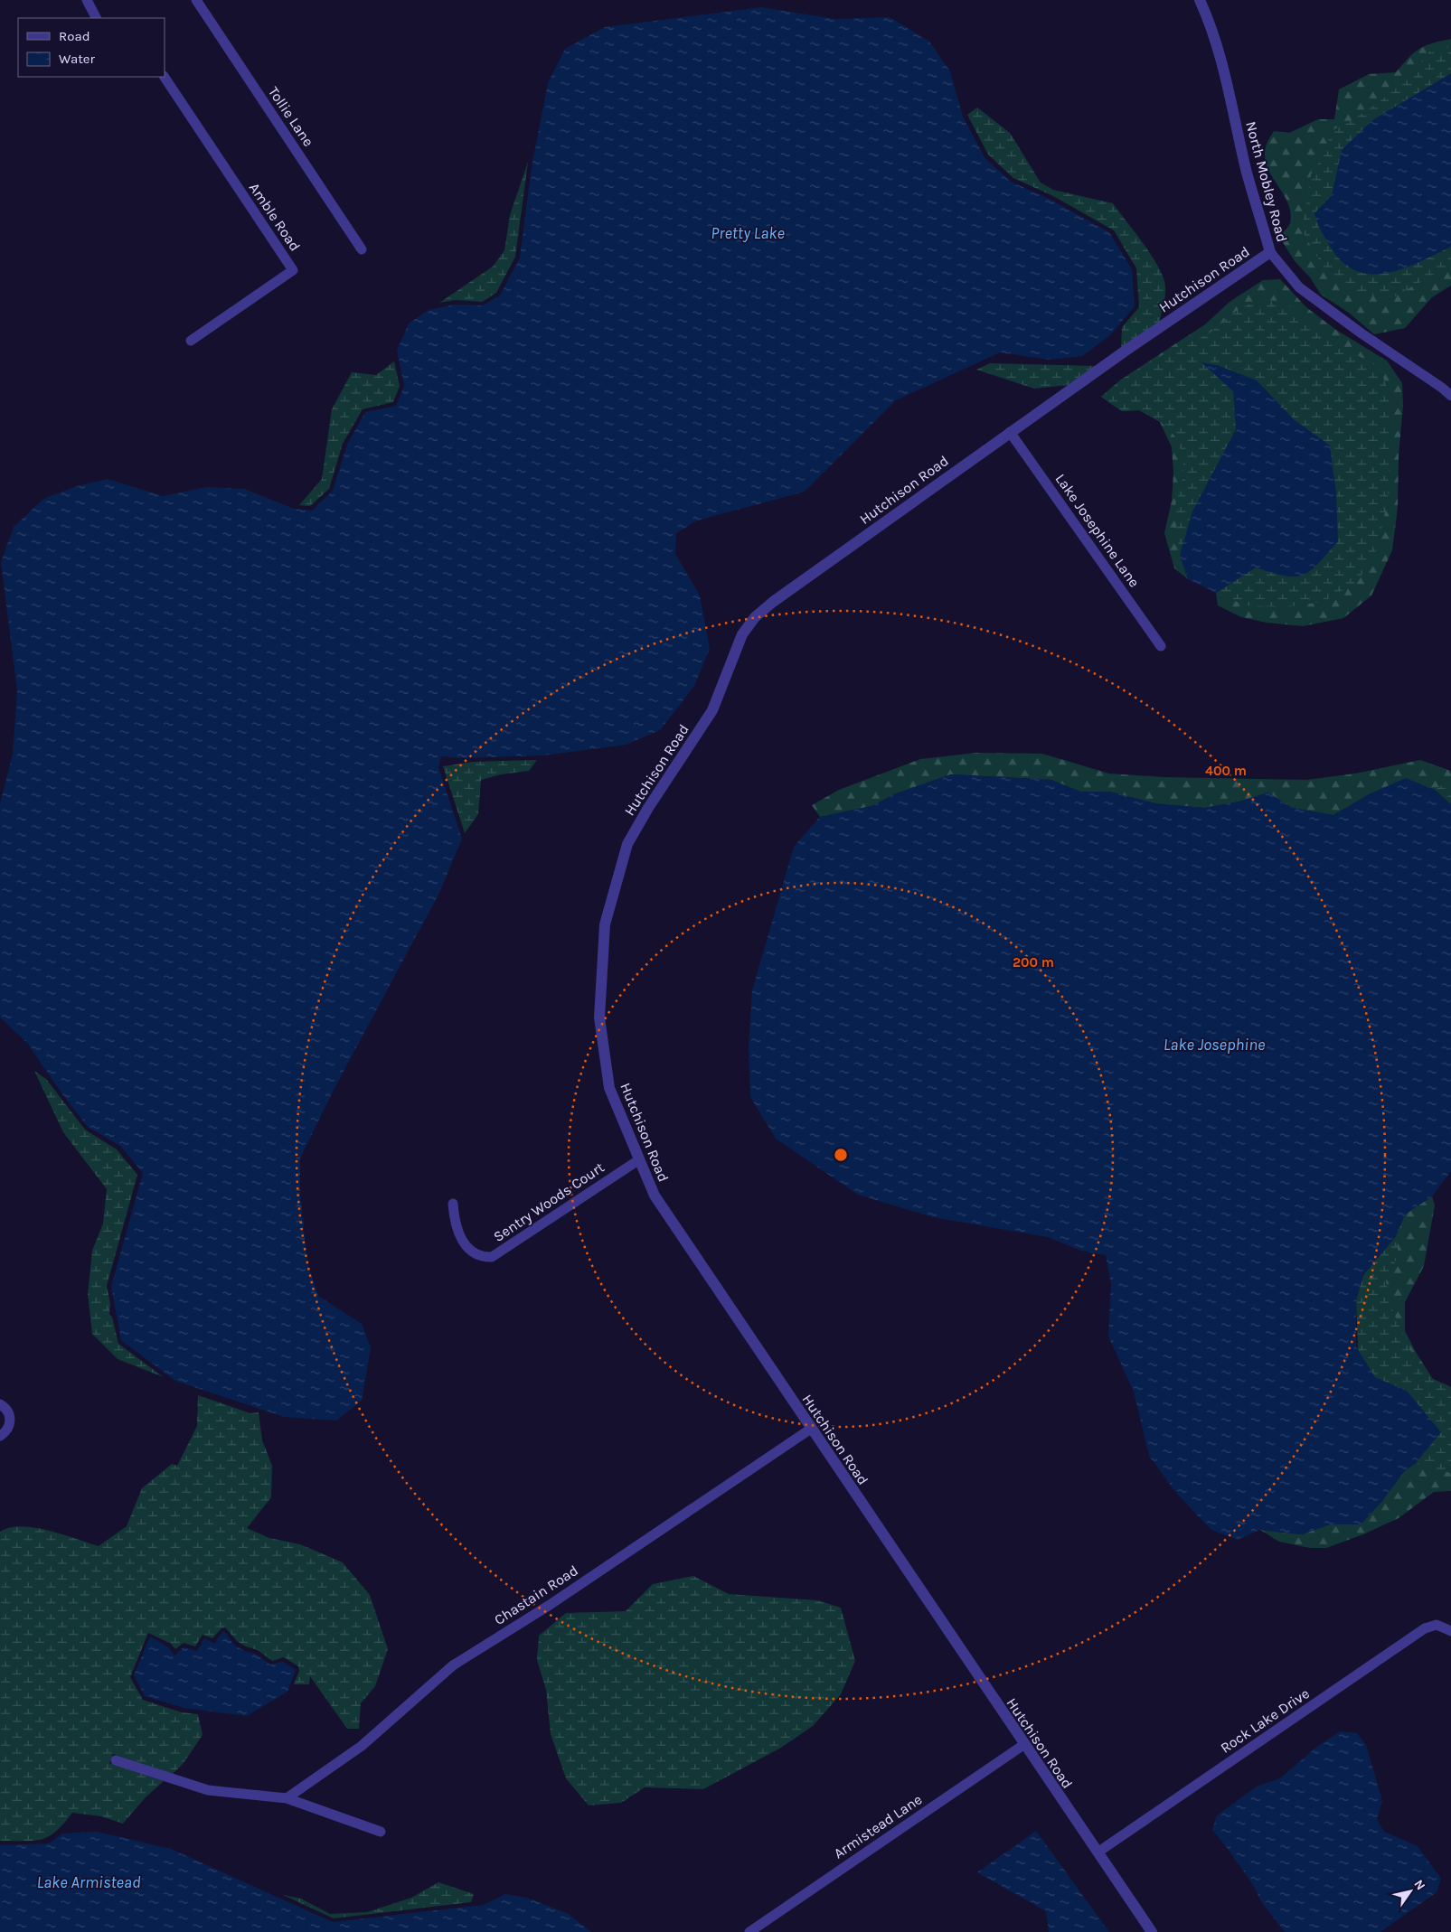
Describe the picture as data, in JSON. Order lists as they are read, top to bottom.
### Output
{
  "streets": {
    "street": [
      "Tollie Lane",
      "North Mobley Road",
      "Amble Road",
      "Hutchison Road",
      "Lake Josephine Lane",
      "Sentry Woods Court",
      "Chastain Road",
      "Rock Lake Drive",
      "Armistead Lane"
    ]
  },
  "crossings": [
    ["North Mobley Road", "Hutchison Road"],
    ["Hutchison Road", "Lake Josephine Lane"],
    ["Hutchison Road", "Sentry Woods Court"],
    ["Hutchison Road", "Chastain Road"],
    ["Hutchison Road", "Rock Lake Drive"],
    ["Hutchison Road", "Armistead Lane"]
  ],
  "water": ["Pretty Lake", "Lake Josephine", "Lake Armistead"],
  "legend": ["Road", "Water"],
  "north": "top right",
  "rings": ["400 m", "200 m"]
}
